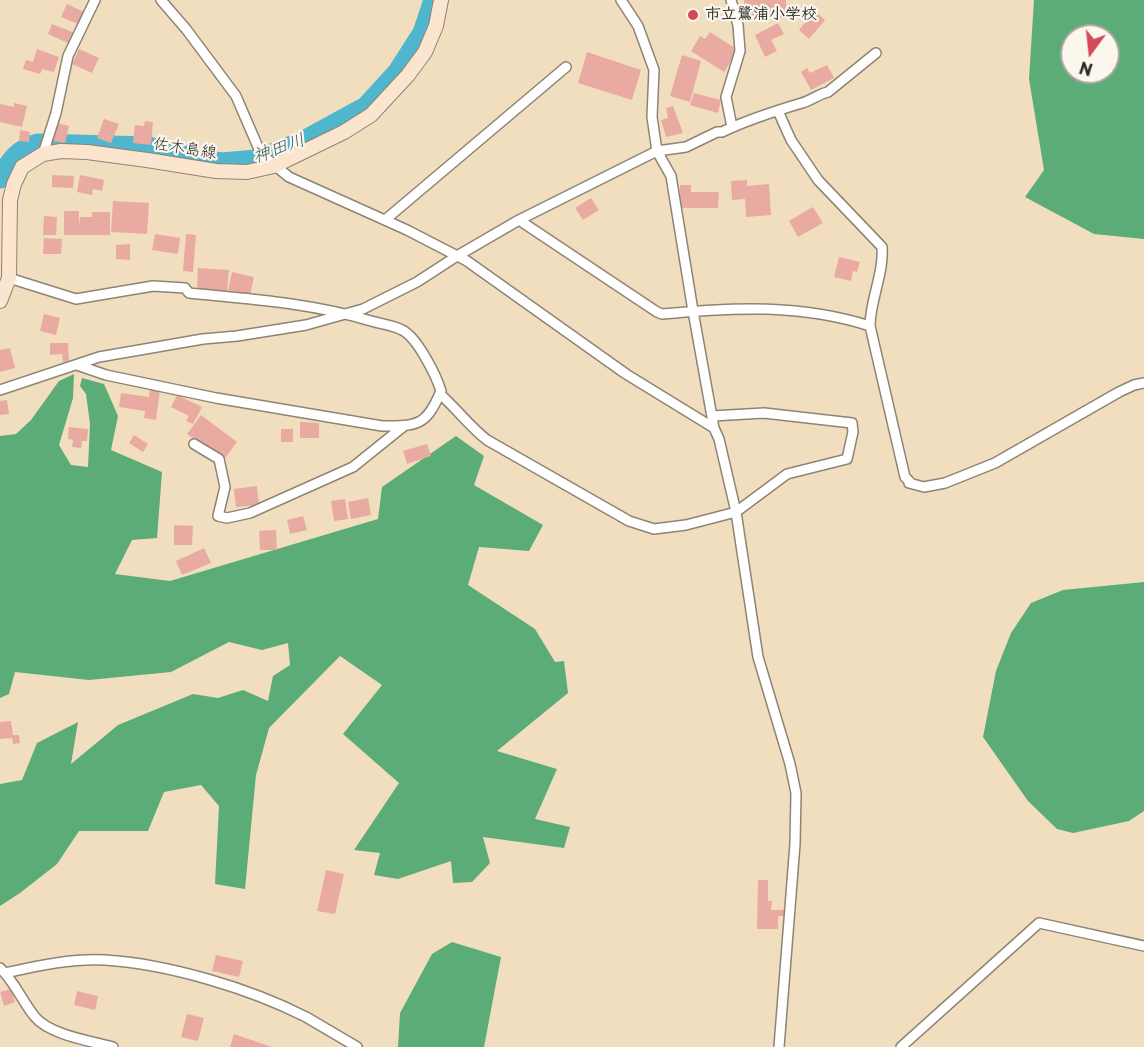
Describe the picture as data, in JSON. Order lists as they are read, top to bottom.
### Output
{
  "streets": {
    "main road": ["佐木島線"]
  },
  "water": ["神田川"],
  "places": ["市立鷺浦小学校"],
  "north": "bottom"
}
